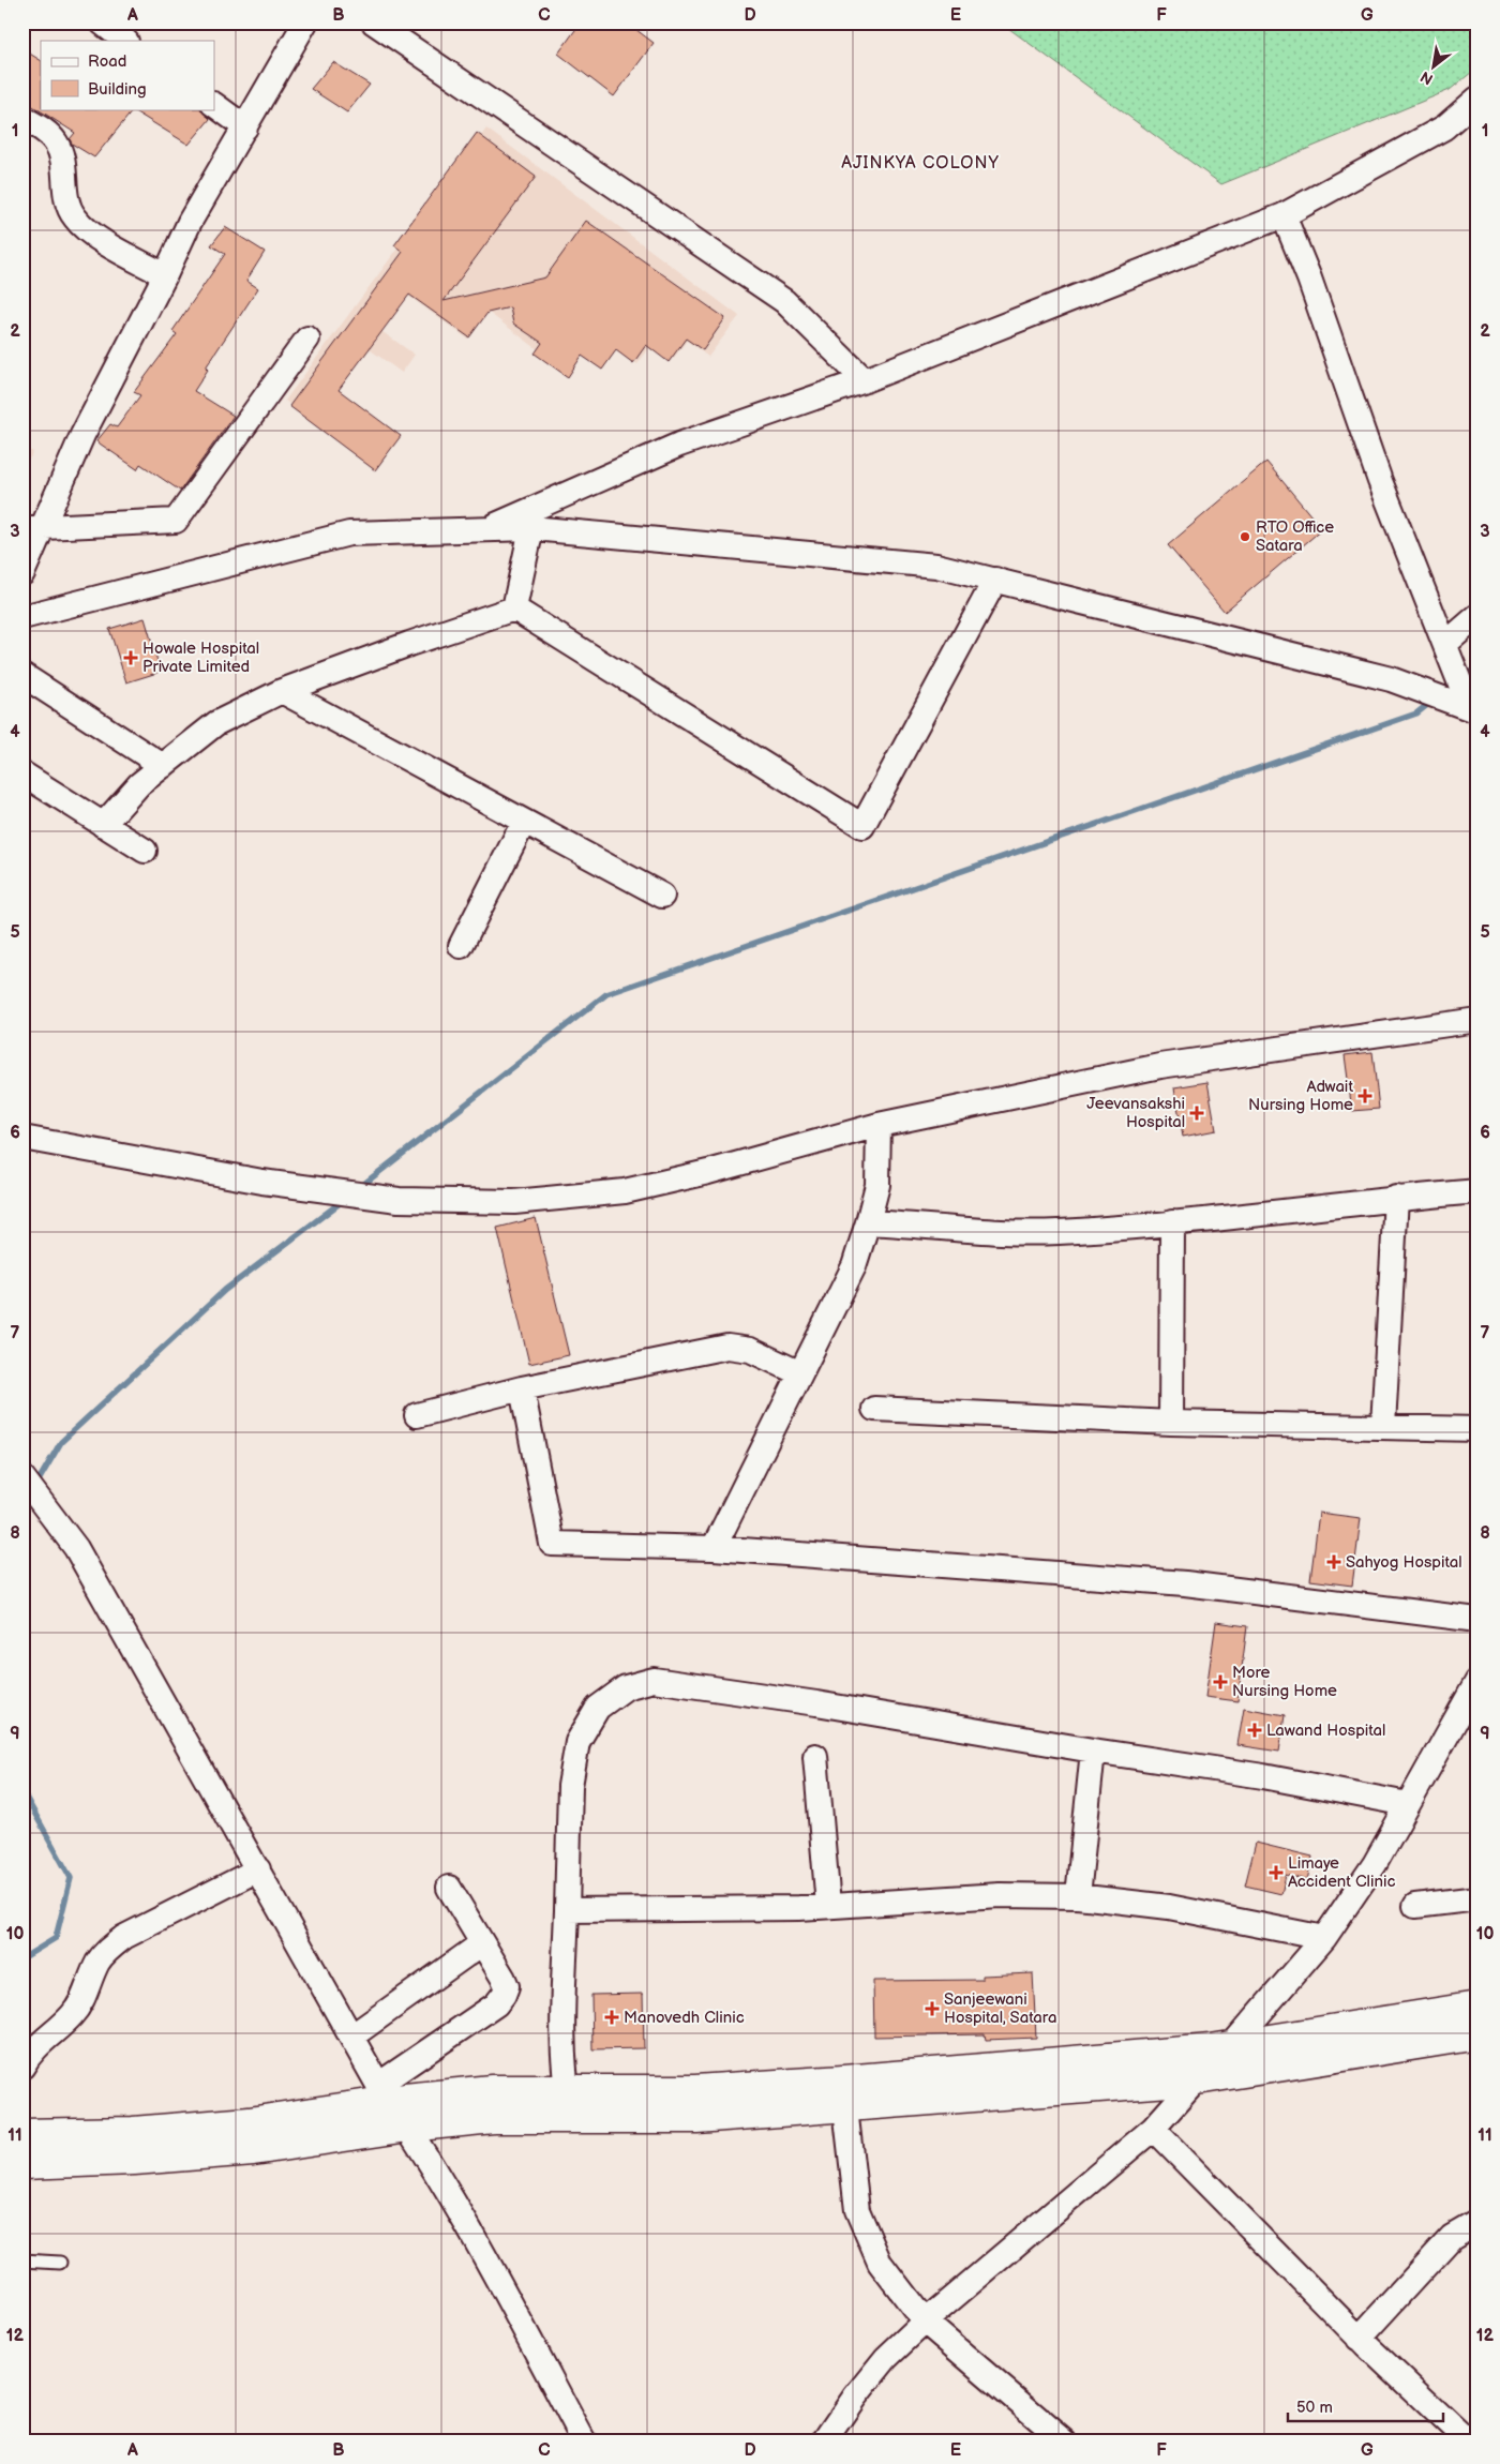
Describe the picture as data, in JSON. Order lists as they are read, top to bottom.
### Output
{
  "districts": ["AJINKYA COLONY"],
  "places": {
    "other": ["RTO Office Satara"],
    "health": [
      "Howale Hospital Private Limited",
      "Adwait Nursing Home",
      "Jeevansakshi Hospital",
      "Sahyog Hospital",
      "More Nursing Home",
      "Lawand Hospital",
      "Limaye Accident Clinic",
      "Sanjeewani Hospital, Satara",
      "Manovedh Clinic"
    ]
  },
  "legend": ["Road", "Building"],
  "scale_bar": "50 m",
  "north": "bottom left",
  "grid": {
    "columns": [
      "A",
      "B",
      "C",
      "D",
      "E",
      "F",
      "G"
    ],
    "rows": [
      "1",
      "2",
      "3",
      "4",
      "5",
      "6",
      "7",
      "8",
      "9",
      "10",
      "11",
      "12"
    ]
  }
}
